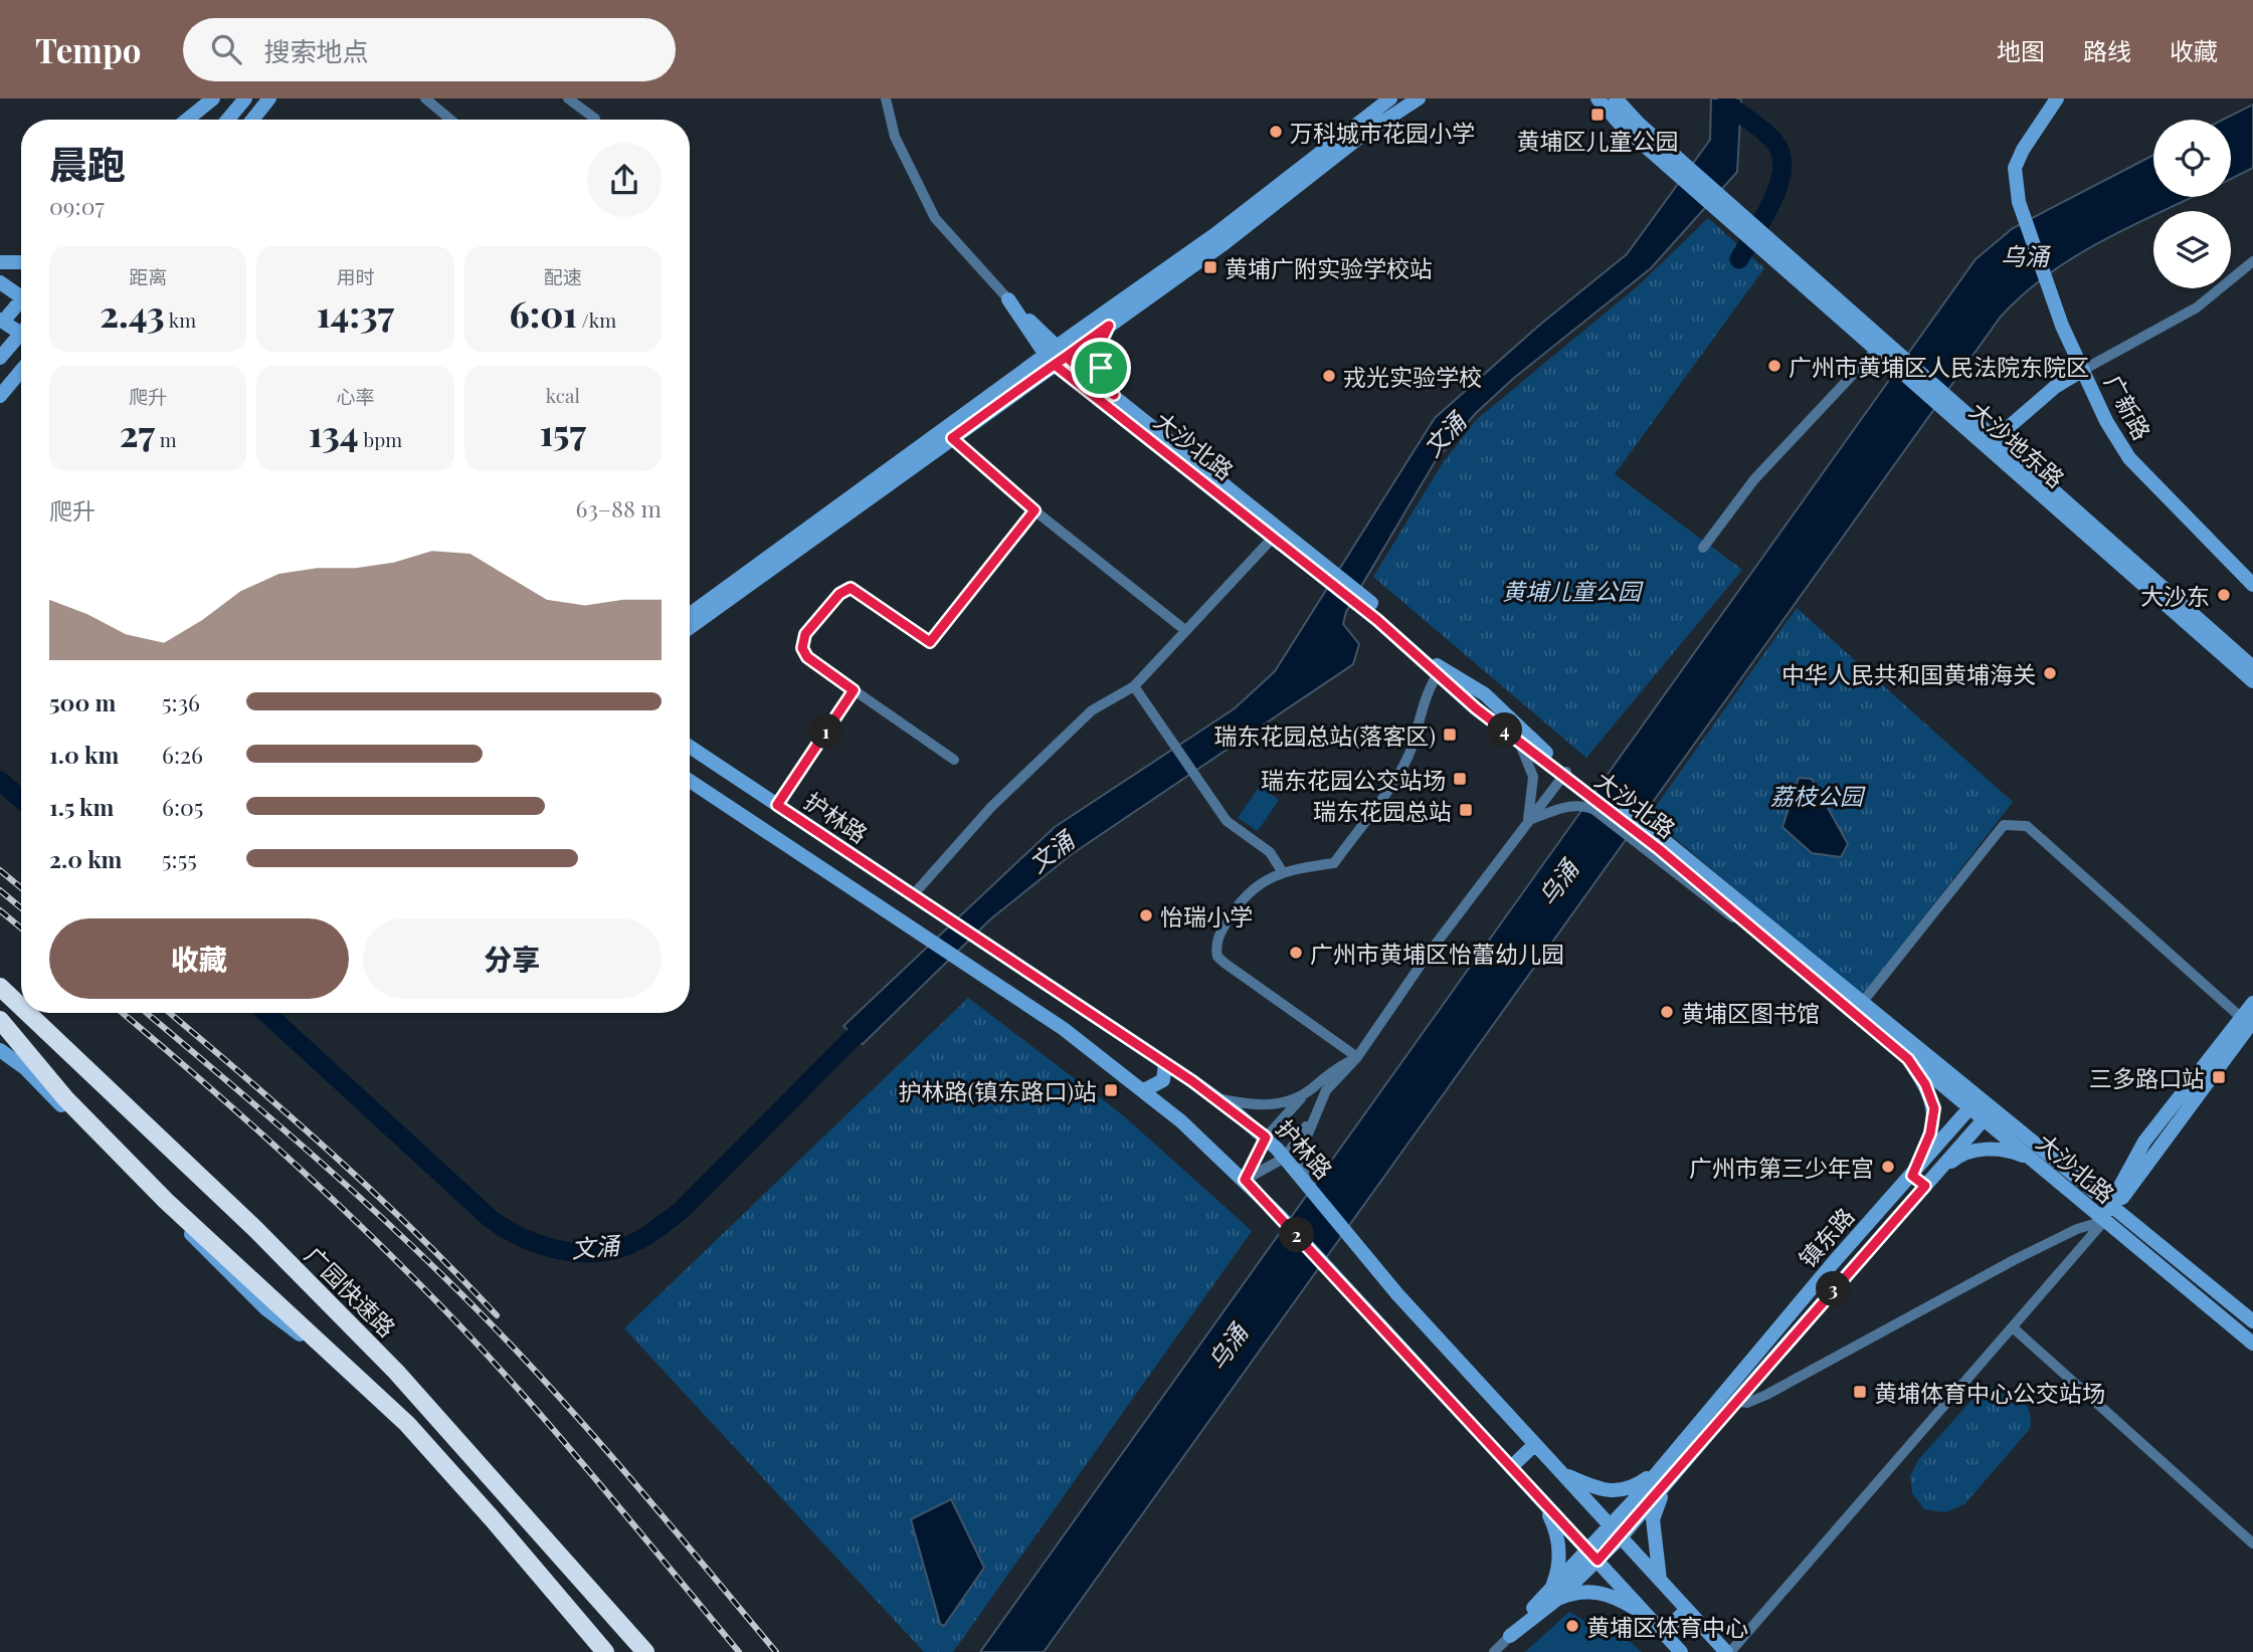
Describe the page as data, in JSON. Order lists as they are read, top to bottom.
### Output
{
  "streets": {
    "highway": ["广园快速路"],
    "street": [
      "广新路",
      "大沙地东路",
      "大沙北路",
      "护林路",
      "镇东路"
    ]
  },
  "crossings": [
    ["大沙北路", "镇东路"],
    ["护林路", "镇东路"]
  ],
  "water": ["乌涌", "文涌"],
  "parks": ["黄埔儿童公园", "荔枝公园"],
  "places": {
    "transit": [
      "黄埔区儿童公园",
      "黄埔广附实验学校站",
      "瑞东花园总站(落客区)",
      "瑞东花园公交站场",
      "瑞东花园总站",
      "三多路口站",
      "护林路(镇东路口)站",
      "黄埔体育中心公交站场"
    ],
    "other": [
      "万科城市花园小学",
      "广州市黄埔区人民法院东院区",
      "戎光实验学校",
      "大沙东",
      "中华人民共和国黄埔海关",
      "怡瑞小学",
      "广州市黄埔区怡蕾幼儿园",
      "黄埔区图书馆",
      "广州市第三少年宫",
      "黄埔区体育中心"
    ]
  },
  "page": {
    "header": "Tempo",
    "search": "搜索地点",
    "nav": ["地图", "路线", "收藏"],
    "heading": ["晨跑", "09:07"],
    "stats": [
      ["距离", "2.43 km"],
      ["用时", "14:37"],
      ["配速", "6:01 /km"],
      ["爬升", "27 m"],
      ["心率", "134 bpm"],
      ["kcal", "157"]
    ],
    "chart": ["爬升", "63–88 m"],
    "list": [
      {
        "name": "500 m",
        "note": "5:36"
      },
      {
        "name": "1.0 km",
        "note": "6:26"
      },
      {
        "name": "1.5 km",
        "note": "6:05"
      },
      {
        "name": "2.0 km",
        "note": "5:55"
      }
    ],
    "pins": [
      "4",
      "1",
      "2",
      "3"
    ],
    "buttons": ["收藏", "分享"]
  }
}
